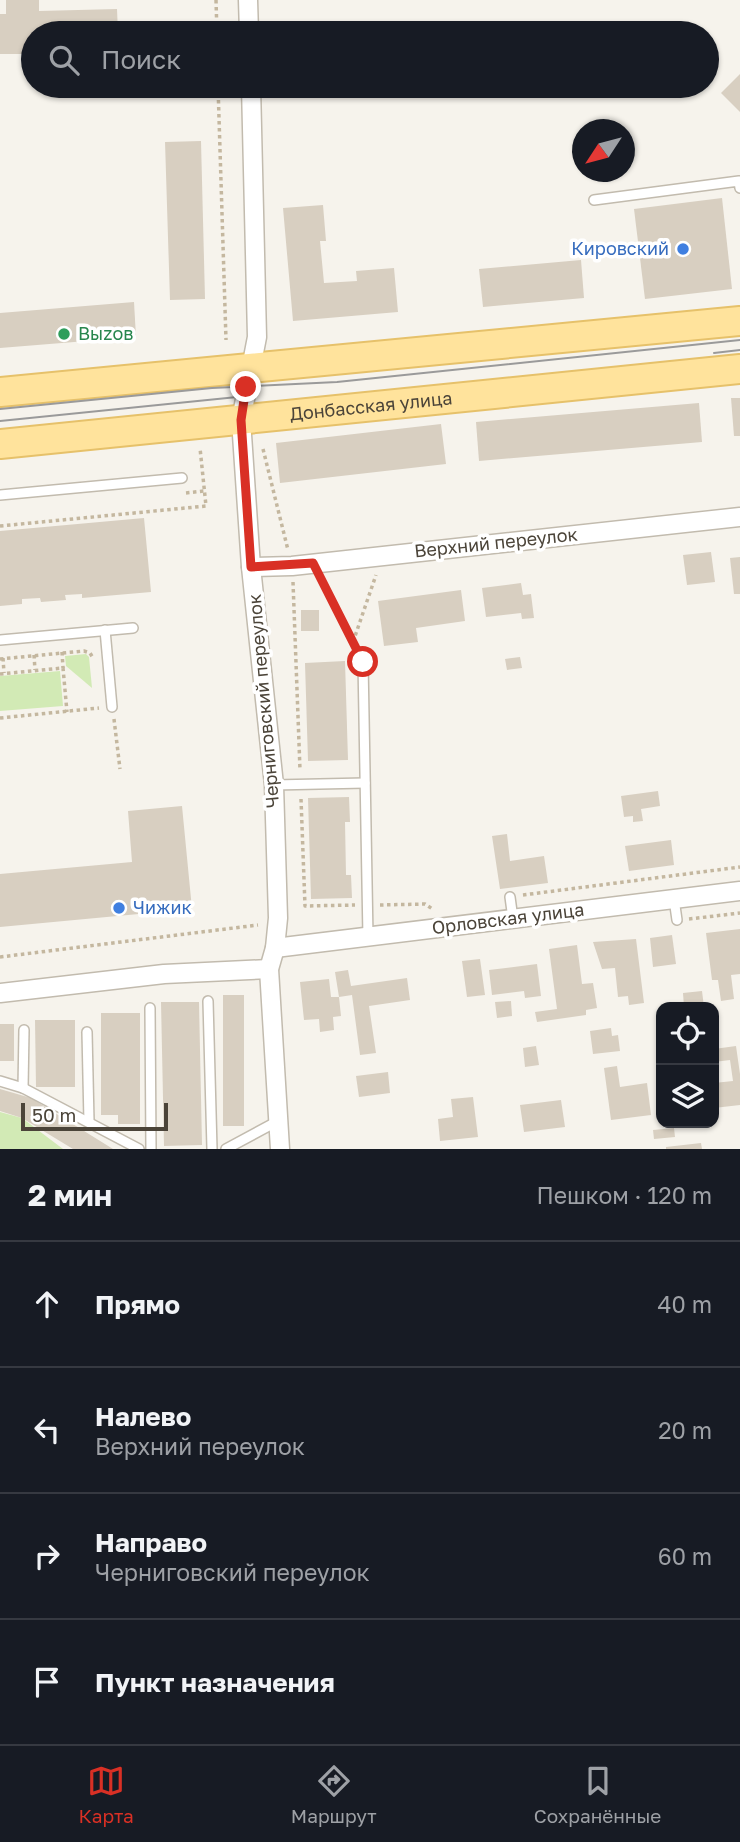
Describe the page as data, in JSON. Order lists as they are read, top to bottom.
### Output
{
  "streets": {
    "main road": ["Донбасская улица"],
    "street": ["Верхний переулок", "Черниговский переулок", "Орловская улица"]
  },
  "crossings": [
    ["Донбасская улица", "Черниговский переулок"],
    ["Верхний переулок", "Черниговский переулок"],
    ["Черниговский переулок", "Орловская улица"]
  ],
  "places": ["Кировский", "Выzов", "Чижик"],
  "scale_bar": "50 m",
  "north": "bottom left",
  "page": {
    "search": "Поиск",
    "scale": "50 m",
    "heading": ["2 мин", "Пешком · 120 m"],
    "list": [
      ["Прямо", "40 m"],
      ["Налево", "Верхний переулок", "20 m"],
      ["Направо", "Черниговский переулок", "60 m"],
      "Пункт назначения"
    ],
    "nav": ["Карта", "Маршрут", "Сохранённые"]
  }
}
